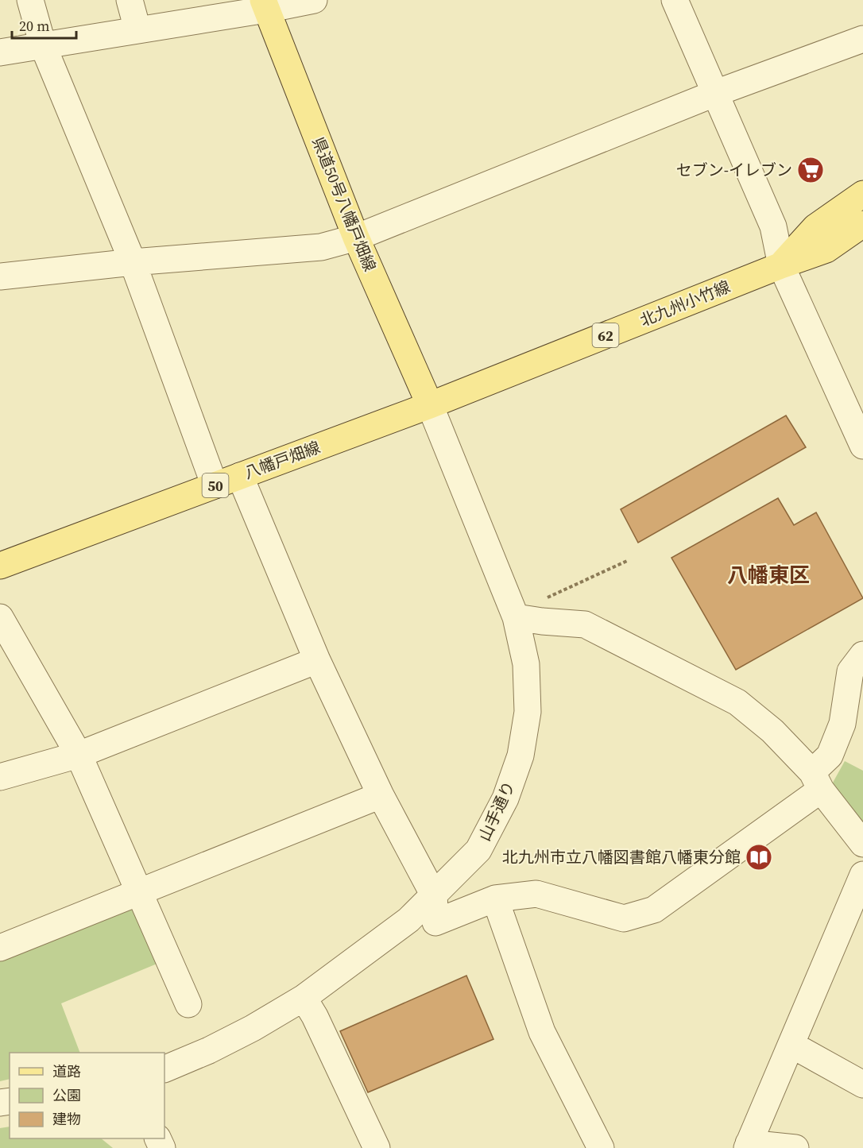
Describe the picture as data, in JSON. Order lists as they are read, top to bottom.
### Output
{
  "streets": {
    "main road": [
      "県道50号八幡戸畑線",
      "北九州小竹線",
      "62",
      "八幡戸畑線",
      "50"
    ],
    "street": ["山手通り"]
  },
  "crossings": [
    ["県道50号八幡戸畑線", "北九州小竹線"],
    ["県道50号八幡戸畑線", "八幡戸畑線"],
    ["県道50号八幡戸畑線", "山手通り"],
    ["北九州小竹線", "八幡戸畑線"],
    ["北九州小竹線", "山手通り"],
    ["八幡戸畑線", "山手通り"]
  ],
  "districts": ["八幡東区"],
  "places": {
    "supermarket": ["セブン-イレブン"],
    "library": ["北九州市立八幡図書館八幡東分館"]
  },
  "legend": ["道路", "公園", "建物"],
  "scale_bar": "20 m"
}
